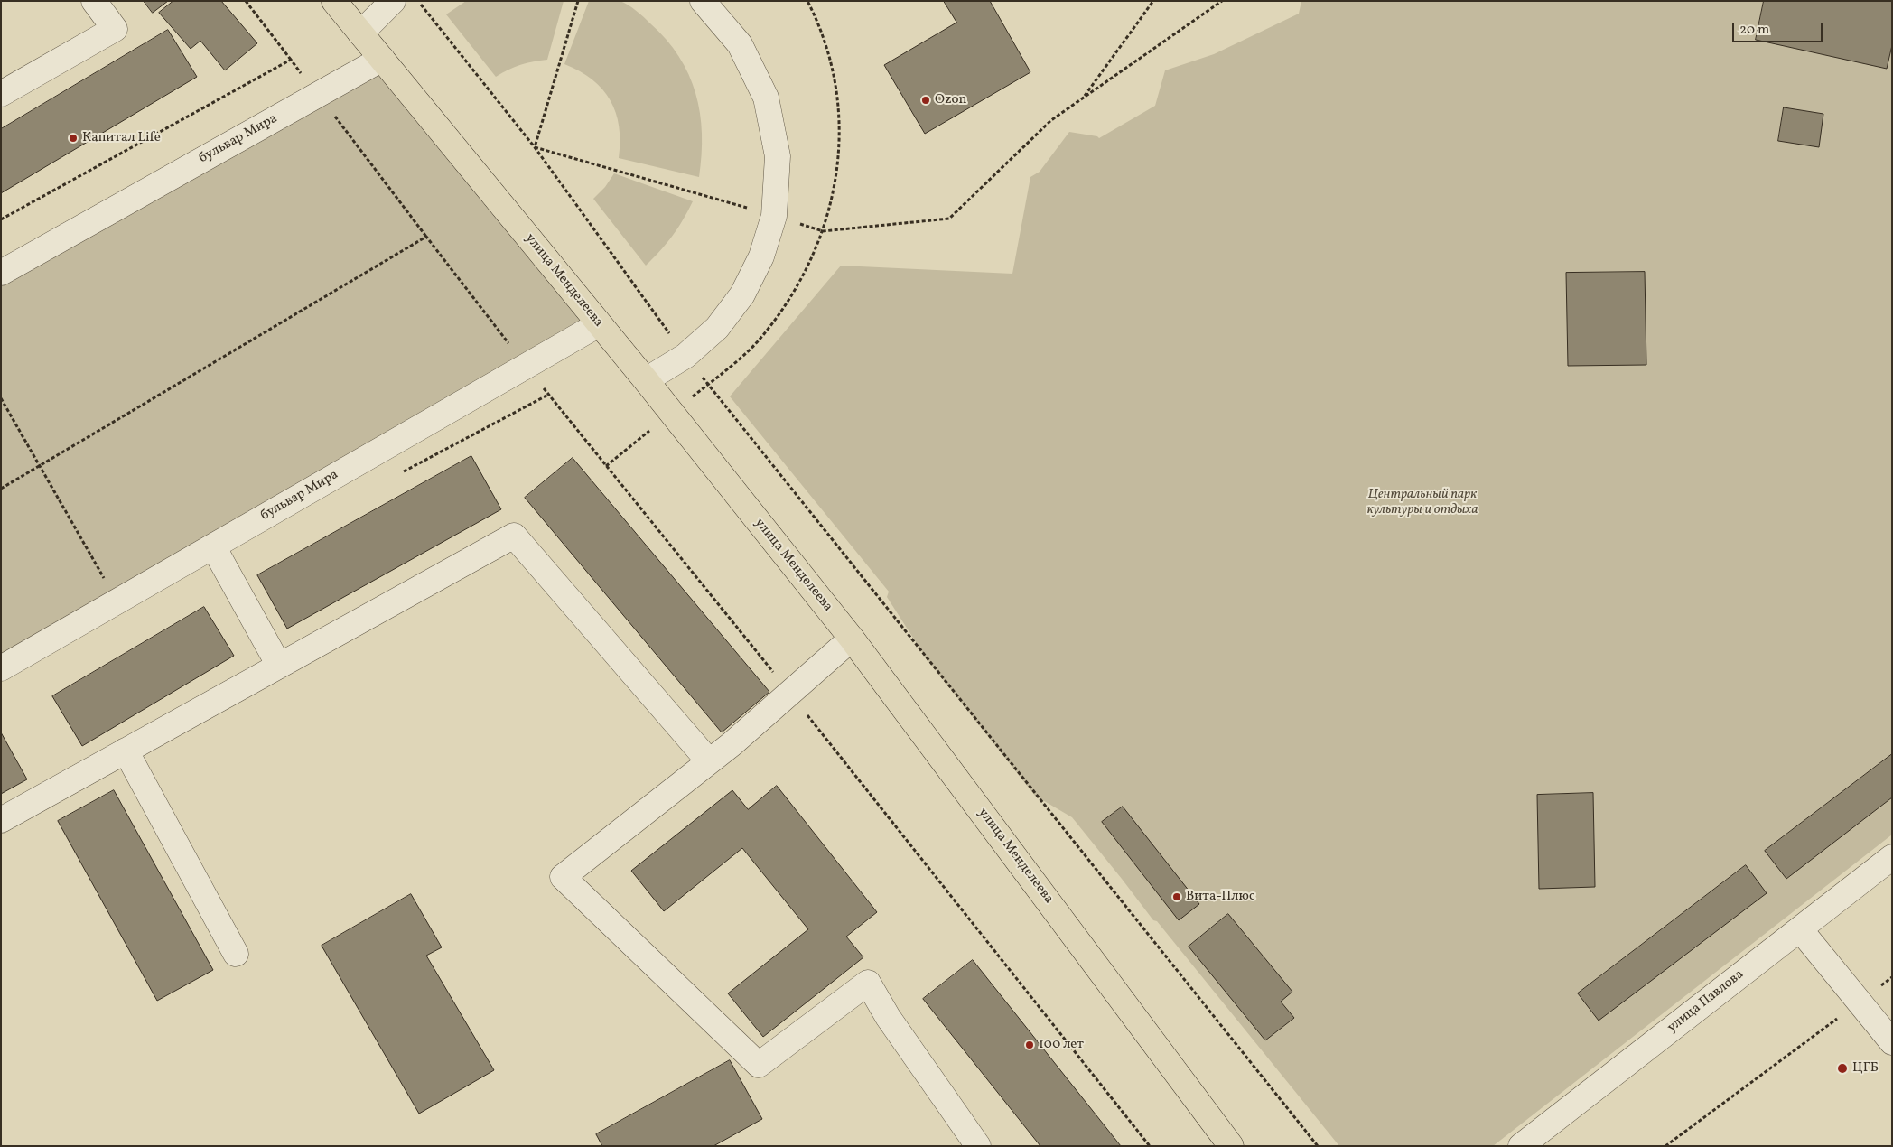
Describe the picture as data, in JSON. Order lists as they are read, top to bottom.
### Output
{
  "streets": {
    "main road": ["улица Менделеева"],
    "street": ["бульвар Мира", "улица Павлова"]
  },
  "crossings": [
    ["бульвар Мира", "улица Менделеева"]
  ],
  "parks": ["Центральный парк культуры и отдыха"],
  "places": [
    "Ozon",
    "Капитал Life",
    "Вита-Плюс",
    "100 лет",
    "ЦГБ"
  ],
  "scale_bar": "20 m"
}
